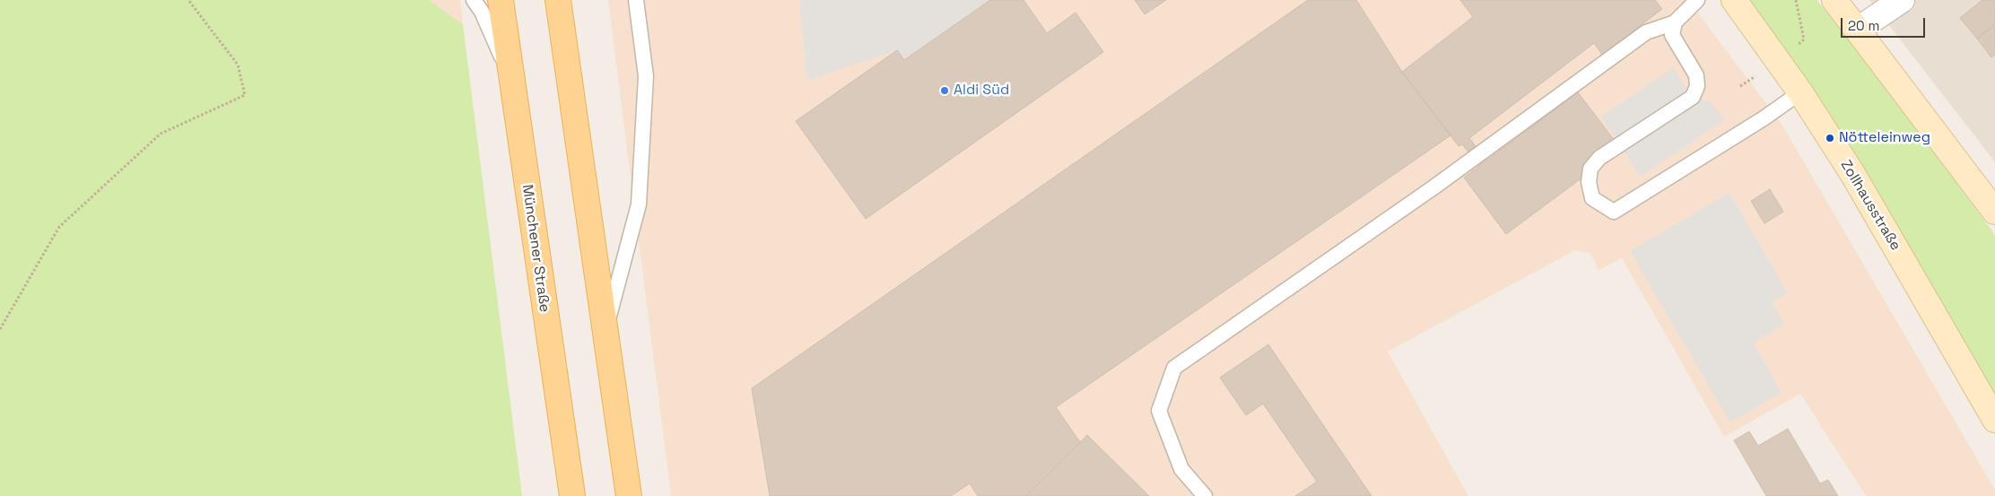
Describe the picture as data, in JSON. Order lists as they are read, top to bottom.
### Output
{
  "streets": {
    "main road": ["Zollhausstraße", "Münchener Straße"]
  },
  "places": ["Aldi Süd", "Nötteleinweg"],
  "scale_bar": "20 m"
}
